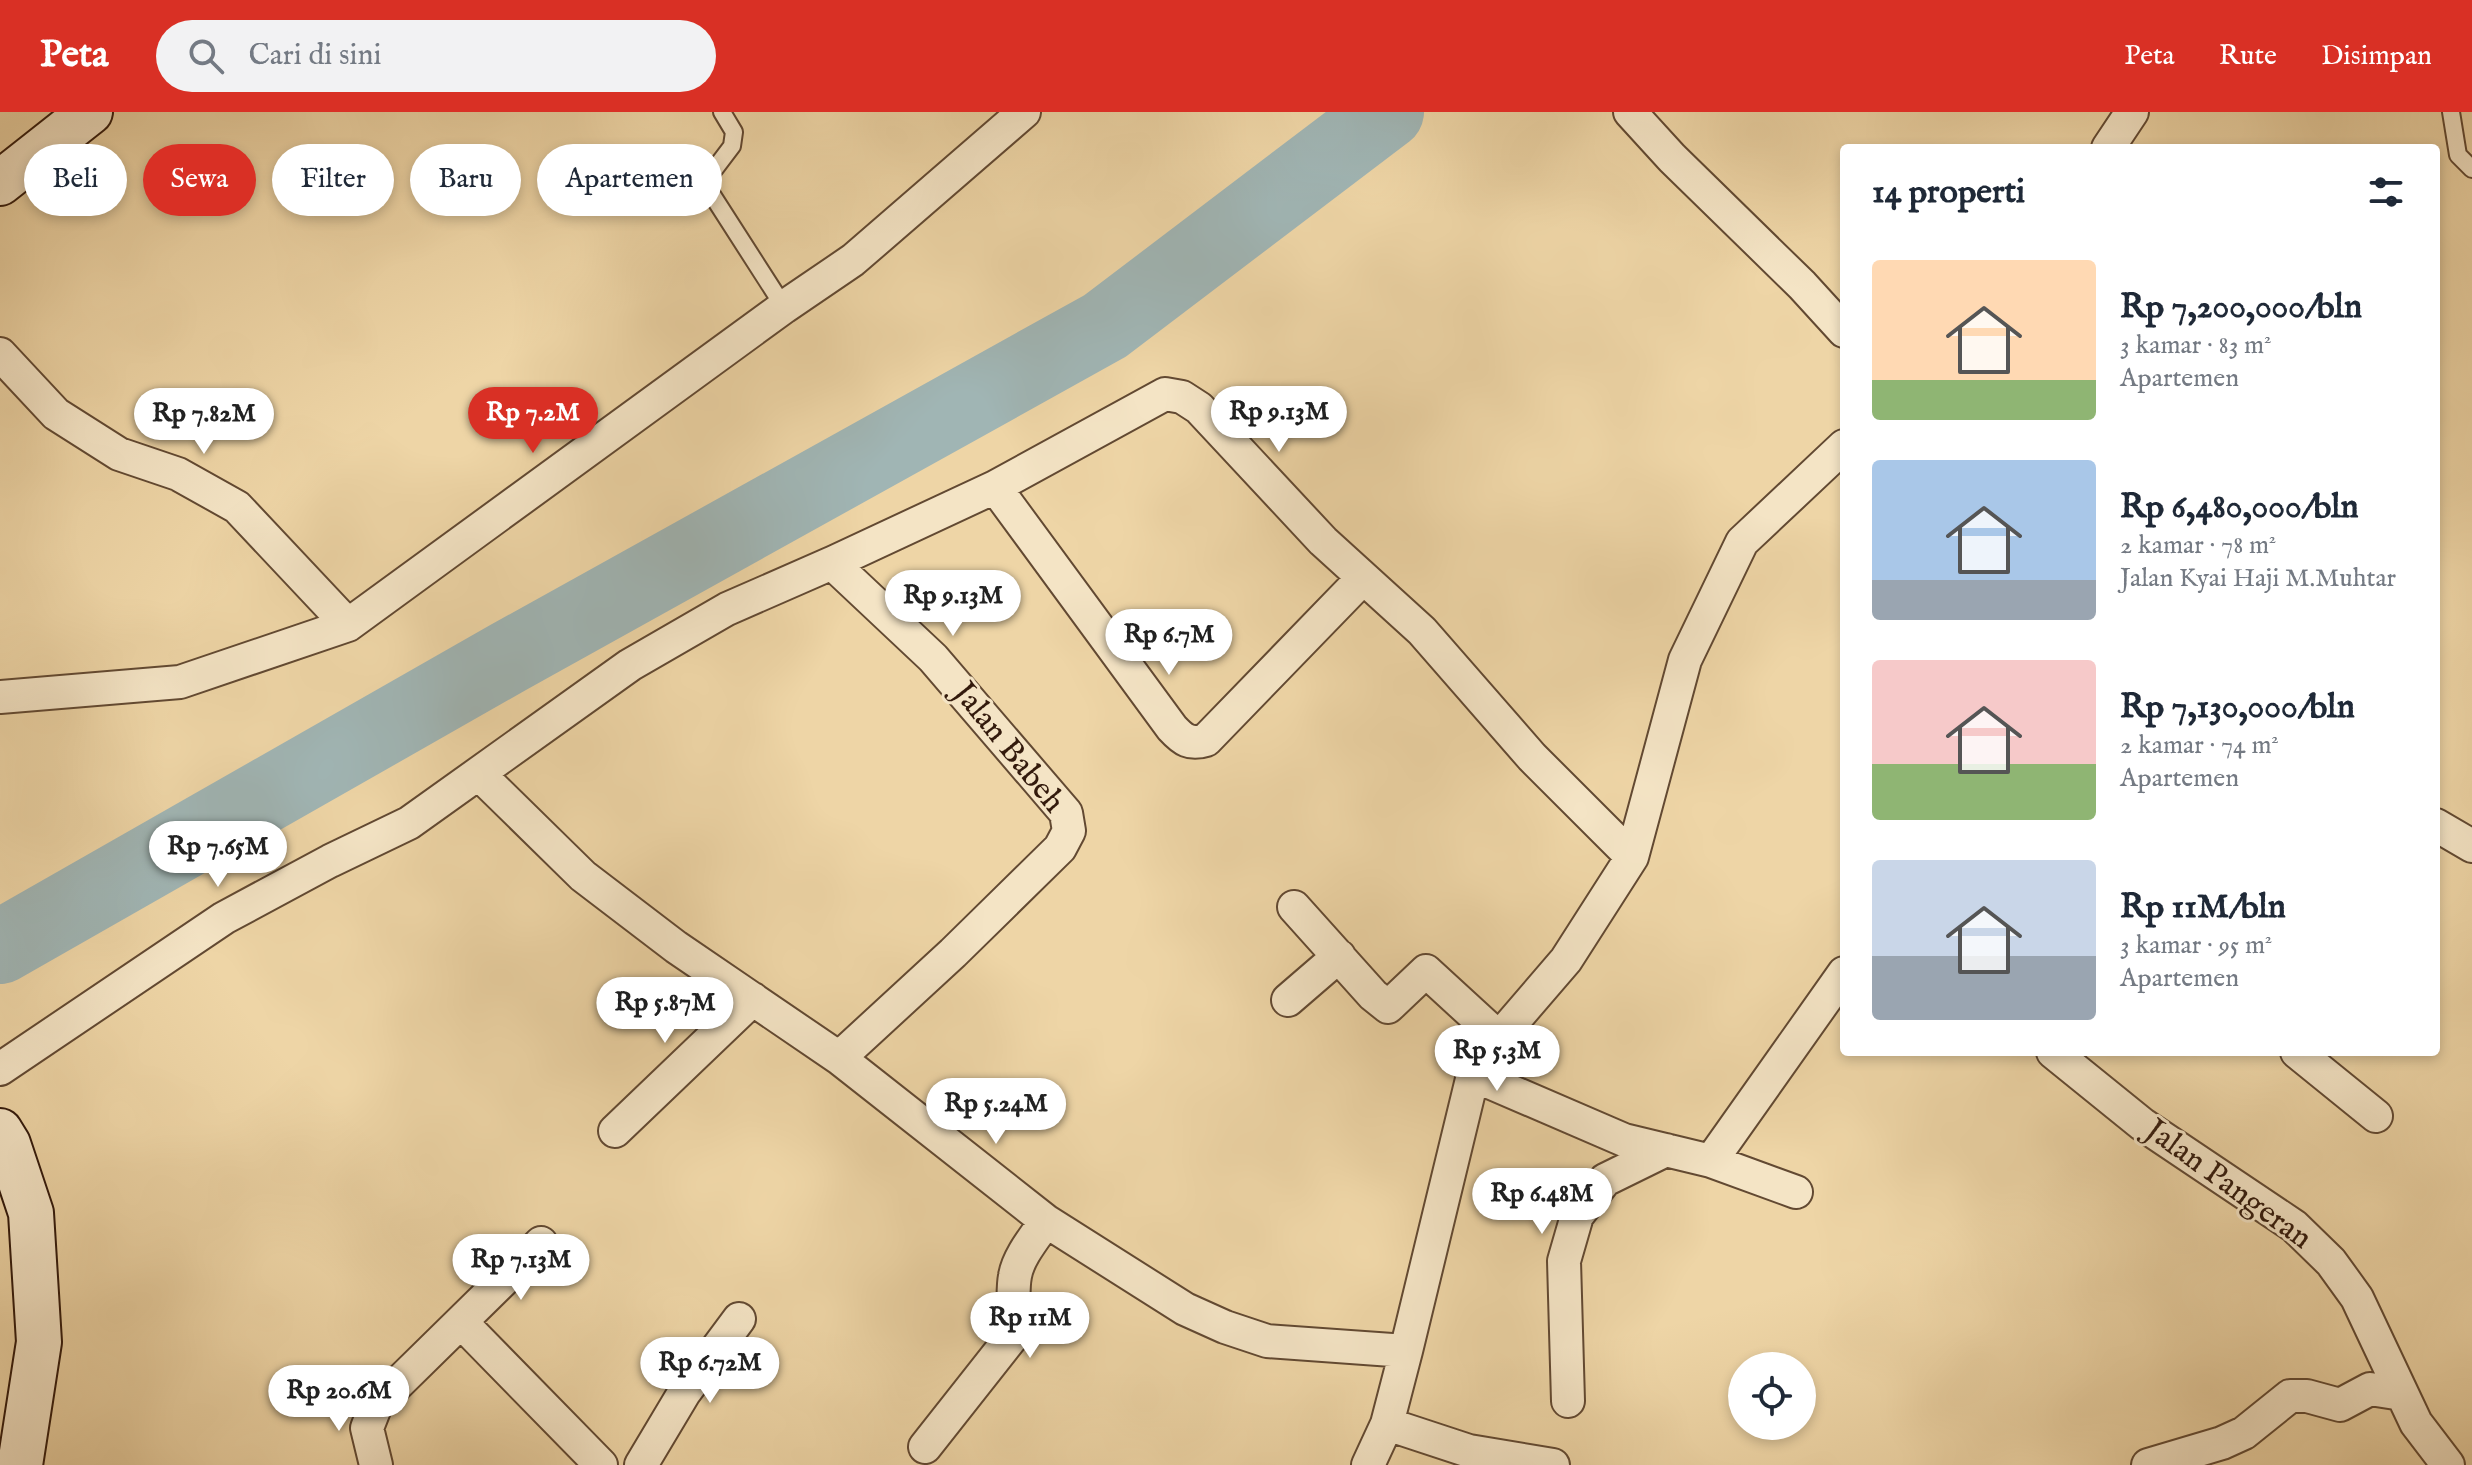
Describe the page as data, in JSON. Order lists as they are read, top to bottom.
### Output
{
  "streets": {
    "street": ["Jalan Babeh", "Jalan Pangeran"]
  },
  "page": {
    "header": "Peta",
    "search": "Cari di sini",
    "nav": ["Peta", "Rute", "Disimpan"],
    "chip": [
      "Beli",
      "Sewa",
      "Filter",
      "Baru",
      "Apartemen"
    ],
    "heading": "14 properti",
    "list": [
      {
        "name": "Rp 7,200,000/bln",
        "note": "3 kamar · 83 m² · Apartemen"
      },
      {
        "name": "Rp 6,480,000/bln",
        "note": "2 kamar · 78 m² · Jalan Kyai Haji M.Muhtar"
      },
      {
        "name": "Rp 7,130,000/bln",
        "note": "2 kamar · 74 m² · Apartemen"
      },
      {
        "name": "Rp 11M/bln",
        "note": "3 kamar · 95 m² · Apartemen"
      }
    ],
    "price": [
      "Rp 9.13M",
      "Rp 7.2M",
      "Rp 7.82M",
      "Rp 9.13M",
      "Rp 6.7M",
      "Rp 7.65M",
      "Rp 5.87M",
      "Rp 5.3M",
      "Rp 5.24M",
      "Rp 6.48M",
      "Rp 7.13M",
      "Rp 11M",
      "Rp 6.72M",
      "Rp 20.6M"
    ]
  }
}
